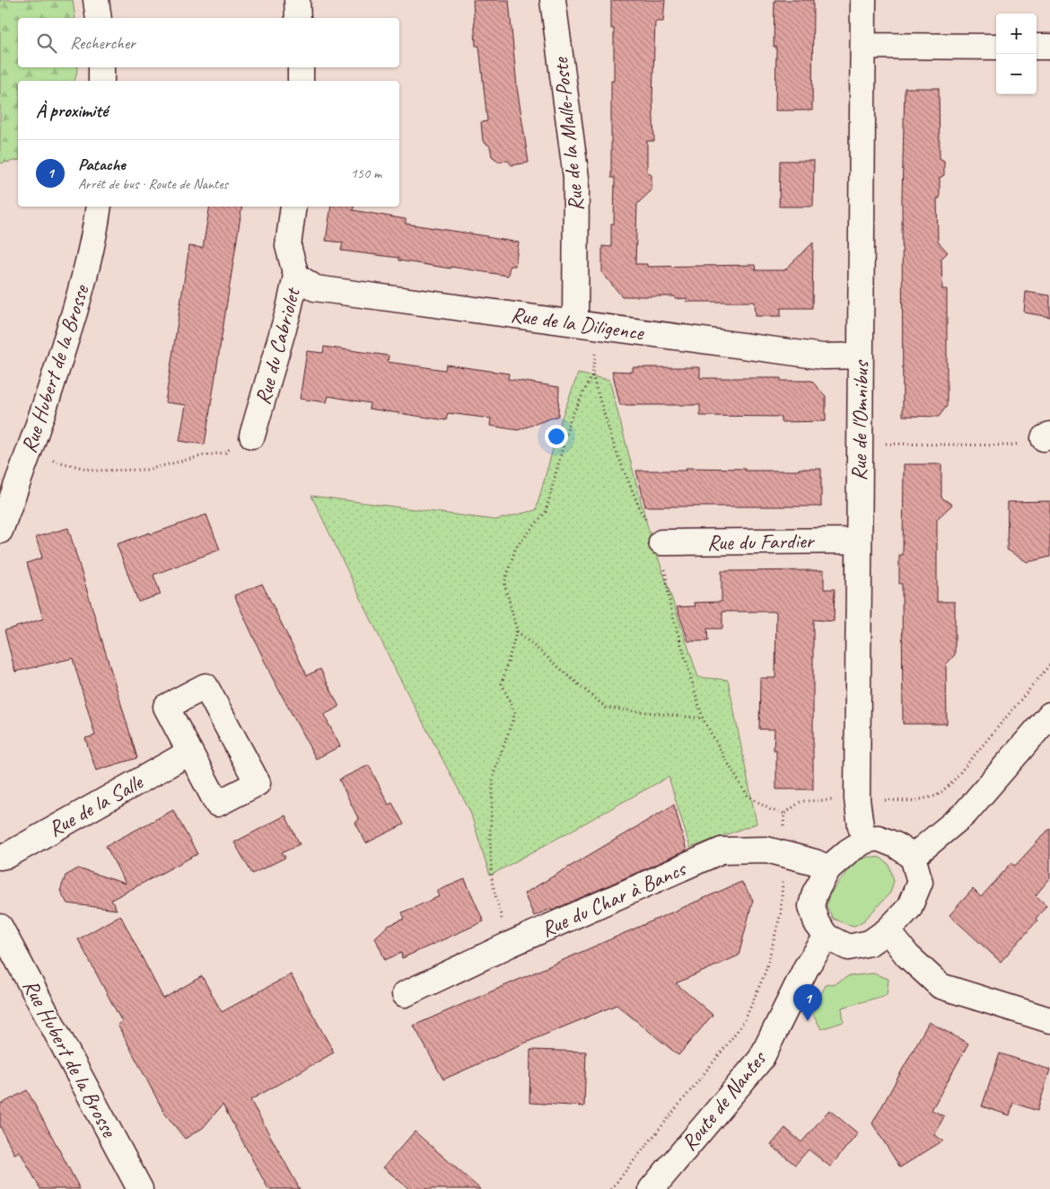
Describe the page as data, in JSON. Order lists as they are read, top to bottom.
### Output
{
  "streets": {
    "street": [
      "Rue de la Malle-Poste",
      "Rue de la Diligence",
      "Rue du Cabriolet",
      "Rue Hubert de la Brosse",
      "Rue de l'Omnibus",
      "Rue du Fardier",
      "Rue de la Salle",
      "Rue du Char à Bancs",
      "Route de Nantes"
    ]
  },
  "crossings": [
    ["Rue de la Malle-Poste", "Rue de la Diligence"],
    ["Rue de la Diligence", "Rue du Cabriolet"],
    ["Rue de la Diligence", "Rue de l'Omnibus"],
    ["Rue de l'Omnibus", "Rue du Fardier"],
    ["Rue de l'Omnibus", "Rue du Char à Bancs"],
    ["Rue de l'Omnibus", "Route de Nantes"],
    ["Rue du Char à Bancs", "Route de Nantes"]
  ],
  "page": {
    "map_buttons": ["+", "−"],
    "search": "Rechercher",
    "heading": "À proximité",
    "list": [
      {
        "mark": "1",
        "name": "Patache",
        "note": "Arrêt de bus · Route de Nantes",
        "value": "150 m"
      }
    ],
    "pins": "1"
  }
}
